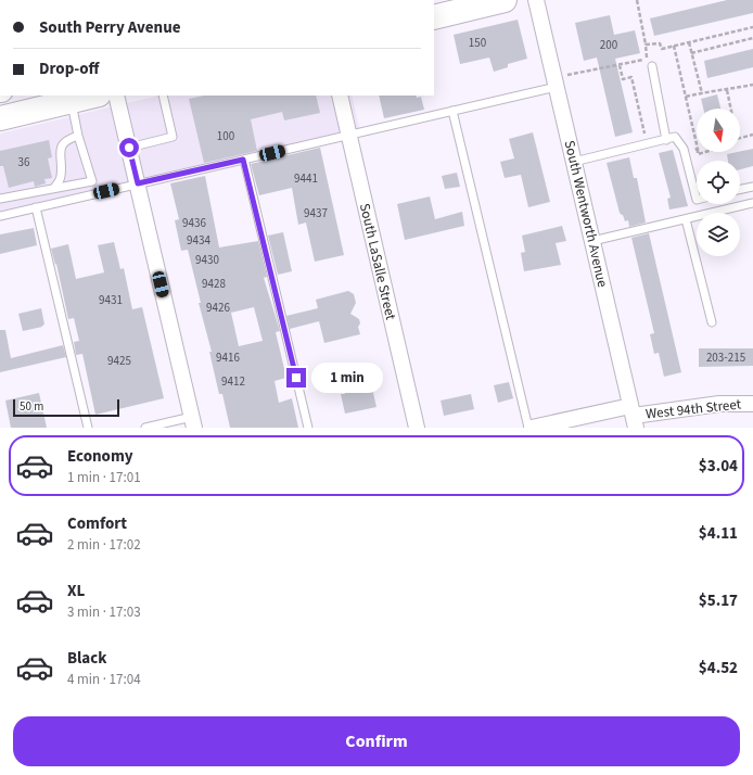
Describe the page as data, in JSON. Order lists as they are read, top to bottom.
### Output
{
  "streets": {
    "street": ["South Wentworth Avenue", "South LaSalle Street", "West 94th Street"]
  },
  "crossings": [
    ["South Wentworth Avenue", "West 94th Street"]
  ],
  "house_numbers": [
    "150",
    "200",
    "100",
    "36",
    "9441",
    "9437",
    "9436",
    "9434",
    "9430",
    "9428",
    "9431",
    "9426",
    "9416",
    "203-215",
    "9425",
    "9412"
  ],
  "scale_bar": "50 m",
  "north": "bottom",
  "page": {
    "banner": ["South Perry Avenue", "Drop-off"],
    "bubble": "1 min",
    "scale": "50 m",
    "list": [
      {
        "name": "Economy",
        "note": "1 min · 17:01",
        "value": "$3.04"
      },
      {
        "name": "Comfort",
        "note": "2 min · 17:02",
        "value": "$4.11"
      },
      {
        "name": "XL",
        "note": "3 min · 17:03",
        "value": "$5.17"
      },
      {
        "name": "Black",
        "note": "4 min · 17:04",
        "value": "$4.52"
      }
    ],
    "buttons": "Confirm"
  }
}
